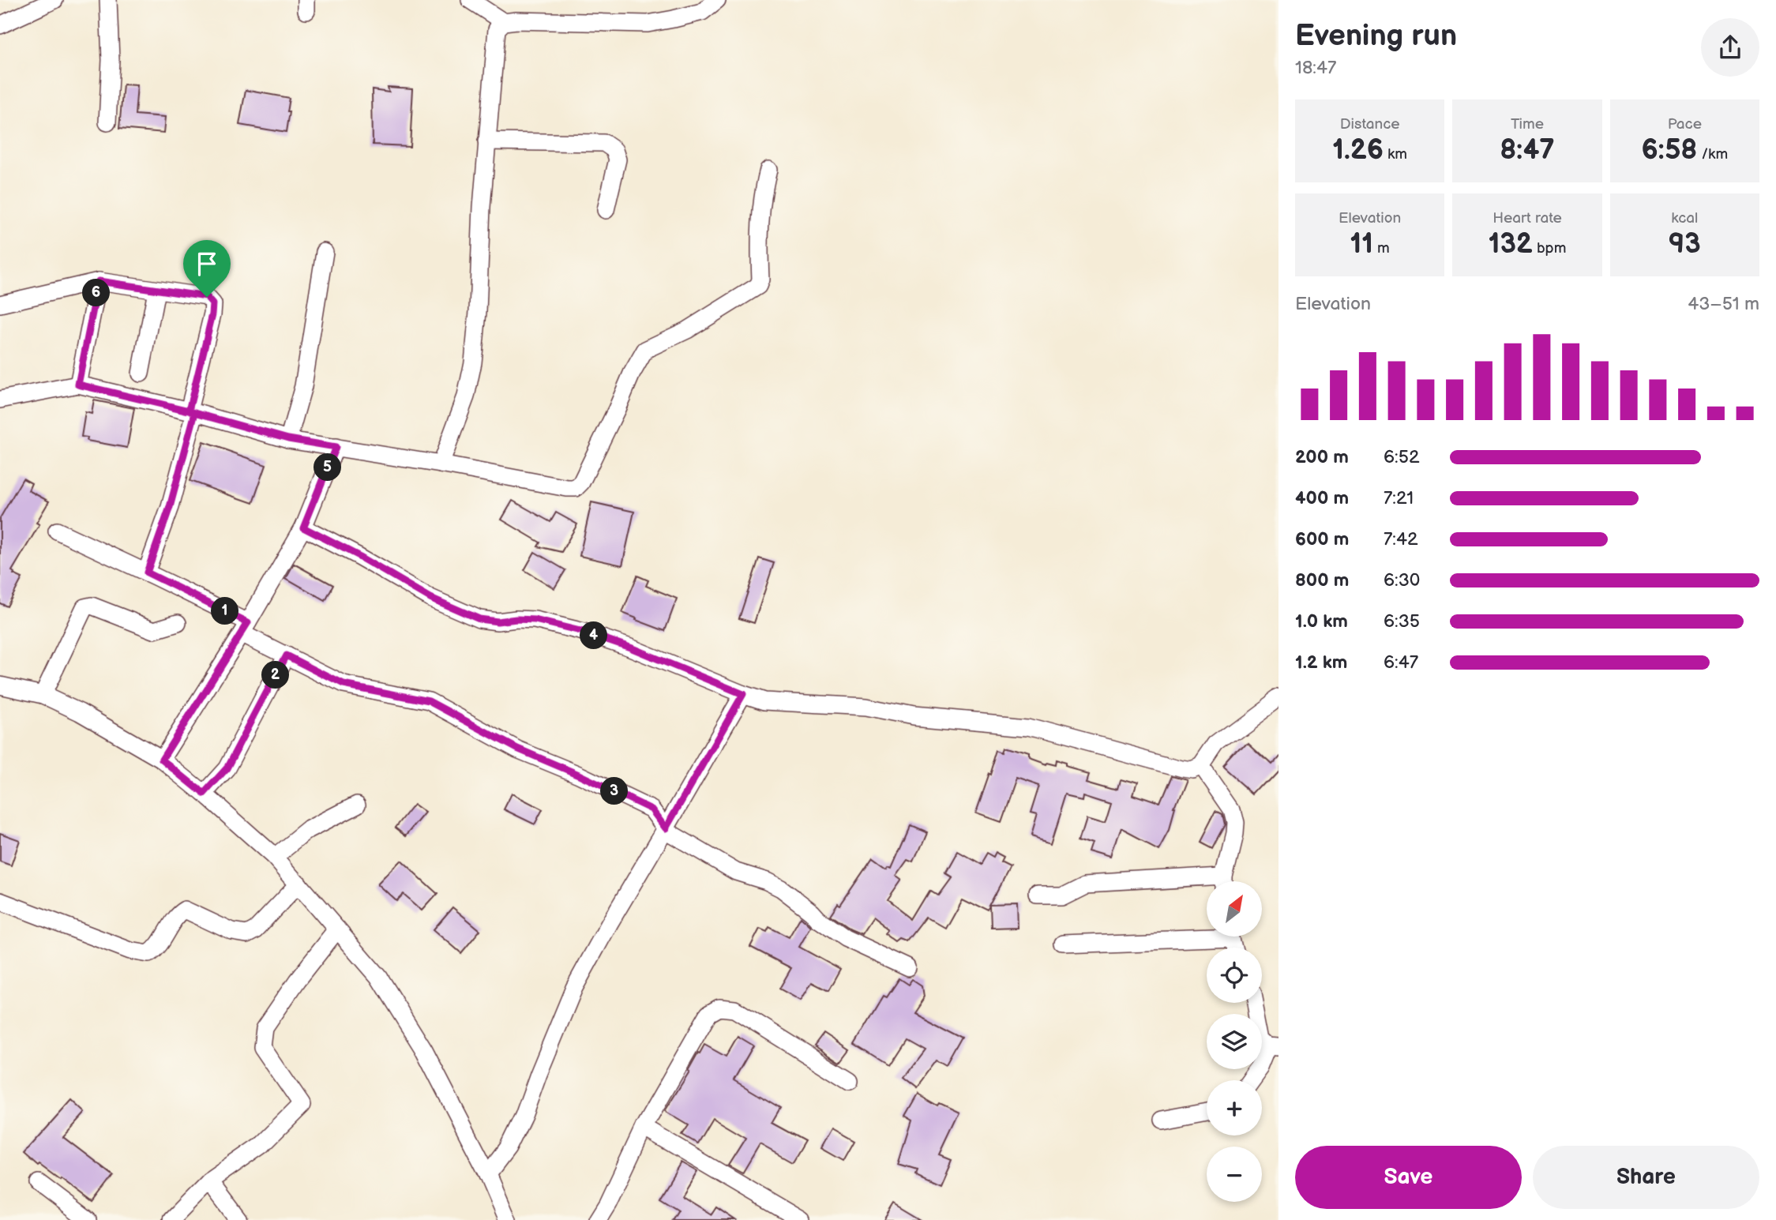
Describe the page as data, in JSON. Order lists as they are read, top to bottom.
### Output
{
  "north": "top right",
  "page": {
    "heading": ["Evening run", "18:47"],
    "stats": [
      ["Distance", "1.26 km"],
      ["Time", "8:47"],
      ["Pace", "6:58 /km"],
      ["Elevation", "11 m"],
      ["Heart rate", "132 bpm"],
      ["kcal", "93"]
    ],
    "pins": [
      "6",
      "5",
      "1",
      "4",
      "2",
      "3"
    ],
    "chart": ["Elevation", "43–51 m"],
    "list": [
      {
        "name": "200 m",
        "note": "6:52"
      },
      {
        "name": "400 m",
        "note": "7:21"
      },
      {
        "name": "600 m",
        "note": "7:42"
      },
      {
        "name": "800 m",
        "note": "6:30"
      },
      {
        "name": "1.0 km",
        "note": "6:35"
      },
      {
        "name": "1.2 km",
        "note": "6:47"
      }
    ],
    "map_buttons": ["+", "−"],
    "buttons": ["Save", "Share"]
  }
}
